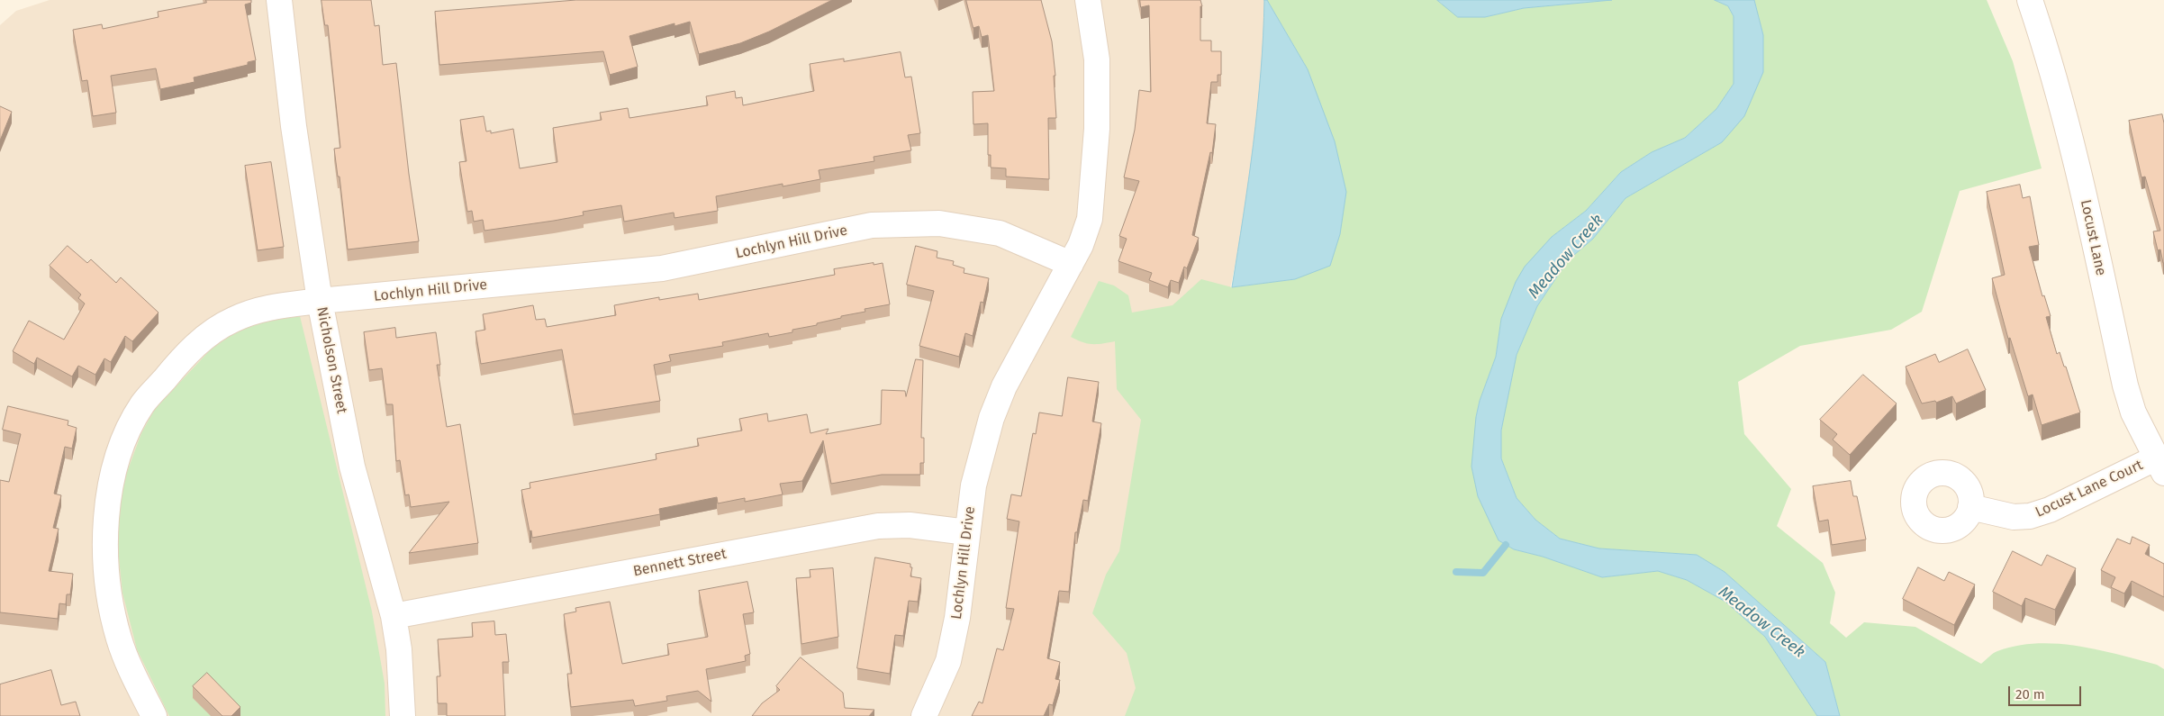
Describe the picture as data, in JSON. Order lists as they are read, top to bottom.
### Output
{
  "streets": {
    "street": [
      "Locust Lane",
      "Lochlyn Hill Drive",
      "Nicholson Street",
      "Locust Lane Court",
      "Bennett Street"
    ]
  },
  "crossings": [
    ["Locust Lane", "Locust Lane Court"],
    ["Lochlyn Hill Drive", "Nicholson Street"],
    ["Lochlyn Hill Drive", "Bennett Street"],
    ["Nicholson Street", "Bennett Street"]
  ],
  "water": ["Meadow Creek"],
  "scale_bar": "20 m"
}
